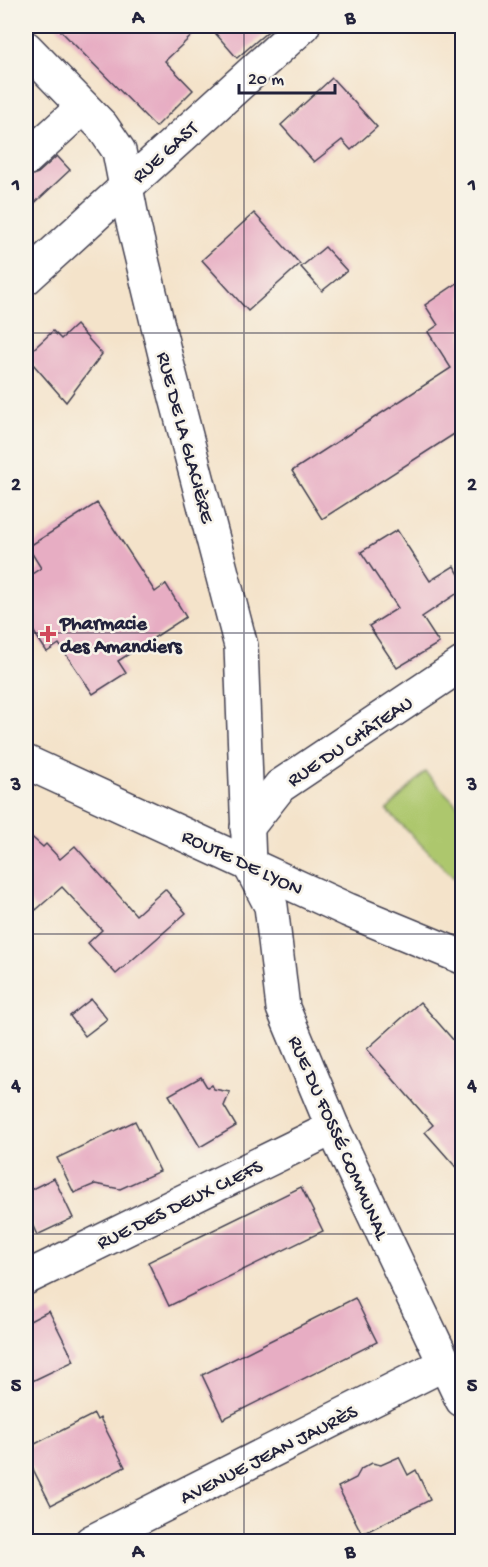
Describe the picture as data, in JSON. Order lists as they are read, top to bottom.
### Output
{
  "streets": {
    "street": [
      "RUE GAST",
      "RUE DE LA GLACIÈRE",
      "RUE DU CHÂTEAU",
      "ROUTE DE LYON",
      "RUE DU FOSSÉ COMMUNAL",
      "RUE DES DEUX CLEFS",
      "AVENUE JEAN JAURÈS"
    ]
  },
  "crossings": [
    ["RUE GAST", "RUE DE LA GLACIÈRE"],
    ["RUE DE LA GLACIÈRE", "RUE DU CHÂTEAU"],
    ["RUE DE LA GLACIÈRE", "ROUTE DE LYON"],
    ["RUE DE LA GLACIÈRE", "RUE DU FOSSÉ COMMUNAL"],
    ["ROUTE DE LYON", "RUE DU FOSSÉ COMMUNAL"],
    ["RUE DU FOSSÉ COMMUNAL", "RUE DES DEUX CLEFS"],
    ["RUE DU FOSSÉ COMMUNAL", "AVENUE JEAN JAURÈS"]
  ],
  "places": {
    "health": ["Pharmacie des Amandiers"]
  },
  "scale_bar": "20 m",
  "grid": {
    "columns": ["A", "B"],
    "rows": [
      "1",
      "2",
      "3",
      "4",
      "5"
    ]
  }
}
